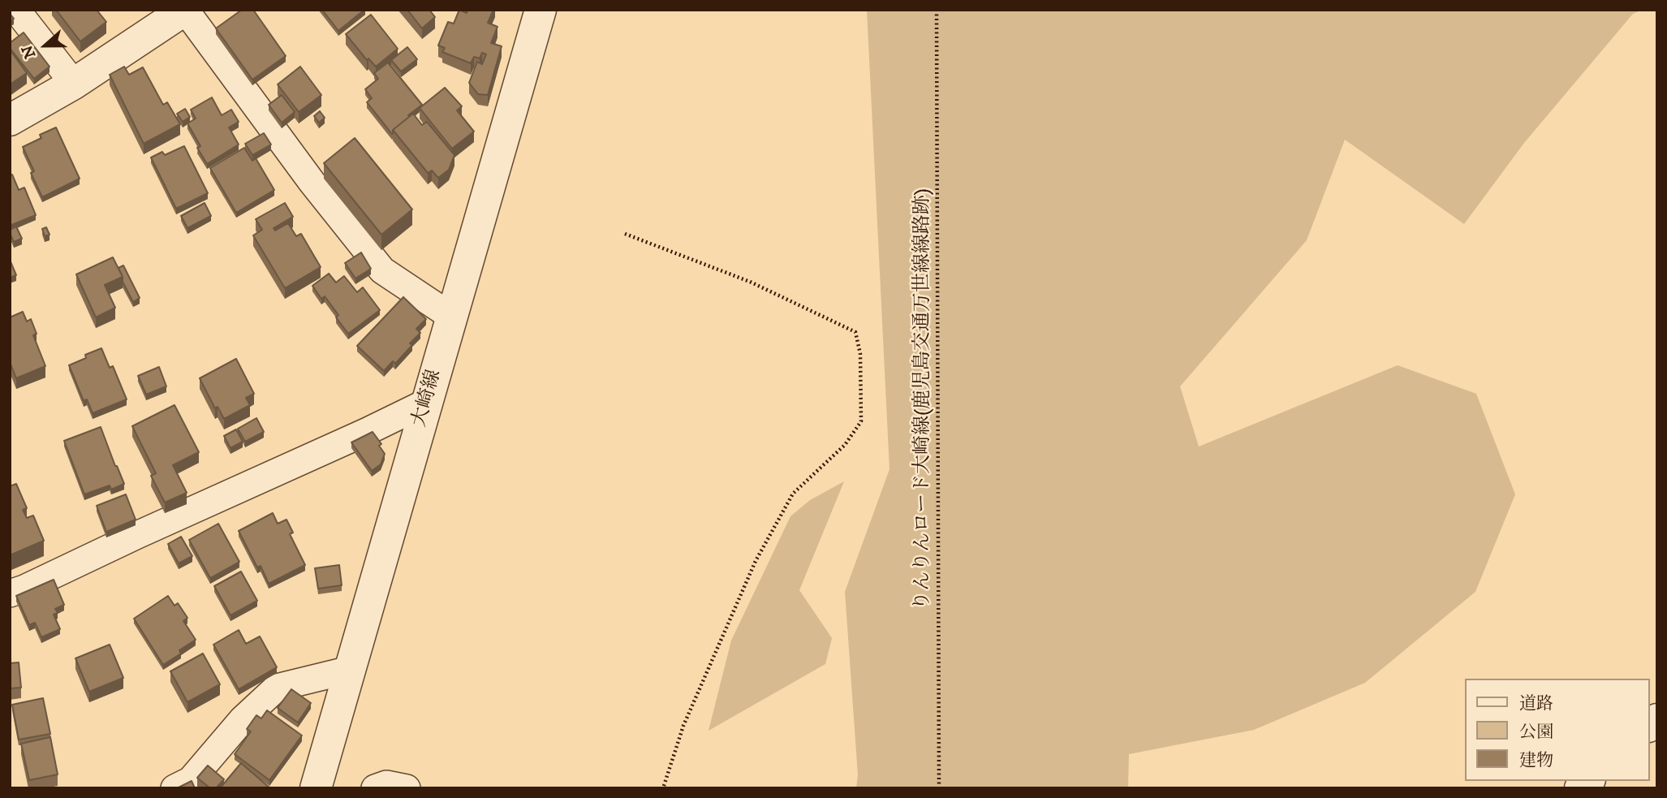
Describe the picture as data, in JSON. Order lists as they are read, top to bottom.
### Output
{
  "streets": {
    "street": ["大崎線"],
    "path": ["りんりんロード大崎線(鹿児島交通万世線線路跡)"]
  },
  "legend": ["道路", "公園", "建物"],
  "north": "left"
}
